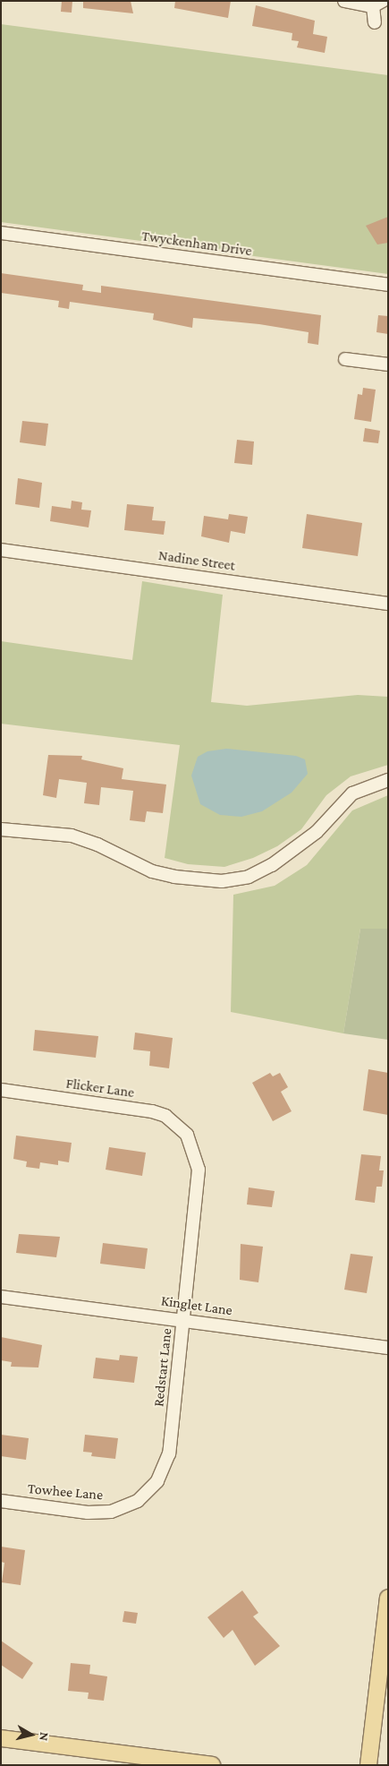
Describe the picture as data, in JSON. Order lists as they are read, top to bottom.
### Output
{
  "streets": {
    "street": [
      "Twyckenham Drive",
      "Nadine Street",
      "Flicker Lane",
      "Kinglet Lane",
      "Redstart Lane",
      "Towhee Lane"
    ]
  },
  "crossings": [
    ["Flicker Lane", "Redstart Lane"],
    ["Kinglet Lane", "Redstart Lane"],
    ["Redstart Lane", "Towhee Lane"]
  ],
  "north": "right"
}
